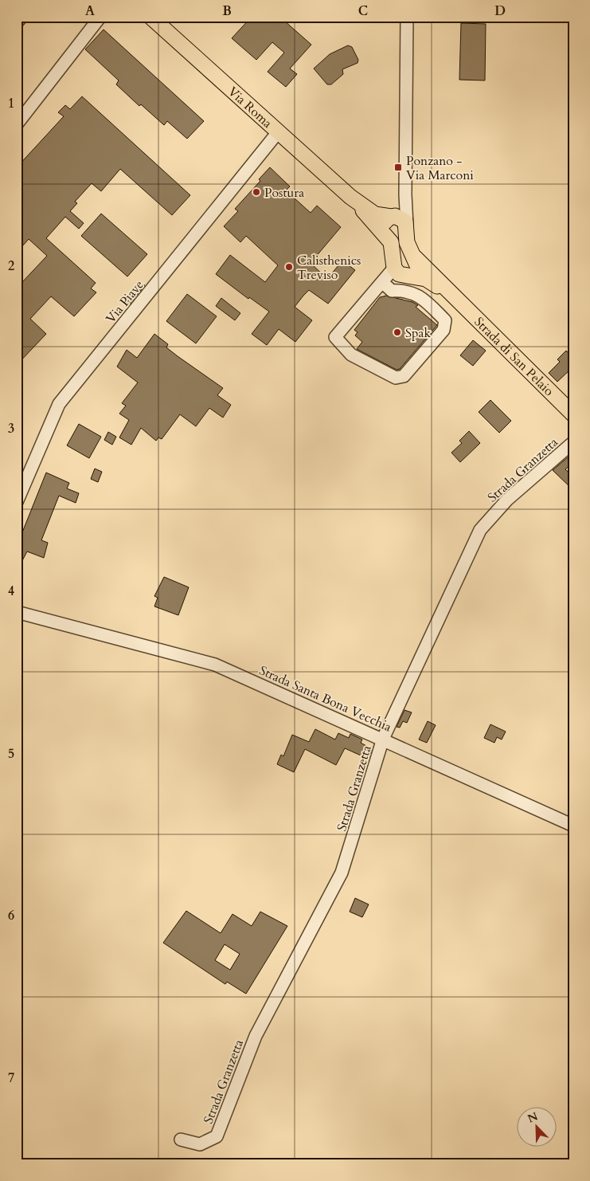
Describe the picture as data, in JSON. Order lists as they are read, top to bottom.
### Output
{
  "streets": {
    "main road": ["Via Roma", "Strada di San Pelaio"],
    "street": ["Via Piave", "Strada Granzetta", "Strada Santa Bona Vecchia"]
  },
  "crossings": [
    ["Via Roma", "Via Piave"],
    ["Strada Granzetta", "Strada Santa Bona Vecchia"]
  ],
  "places": {
    "transit": ["Ponzano - Via Marconi"],
    "other": ["Postura", "Calisthenics Treviso", "Spak"]
  },
  "north": "top left",
  "grid": {
    "columns": [
      "A",
      "B",
      "C",
      "D"
    ],
    "rows": [
      "1",
      "2",
      "3",
      "4",
      "5",
      "6",
      "7"
    ]
  }
}
